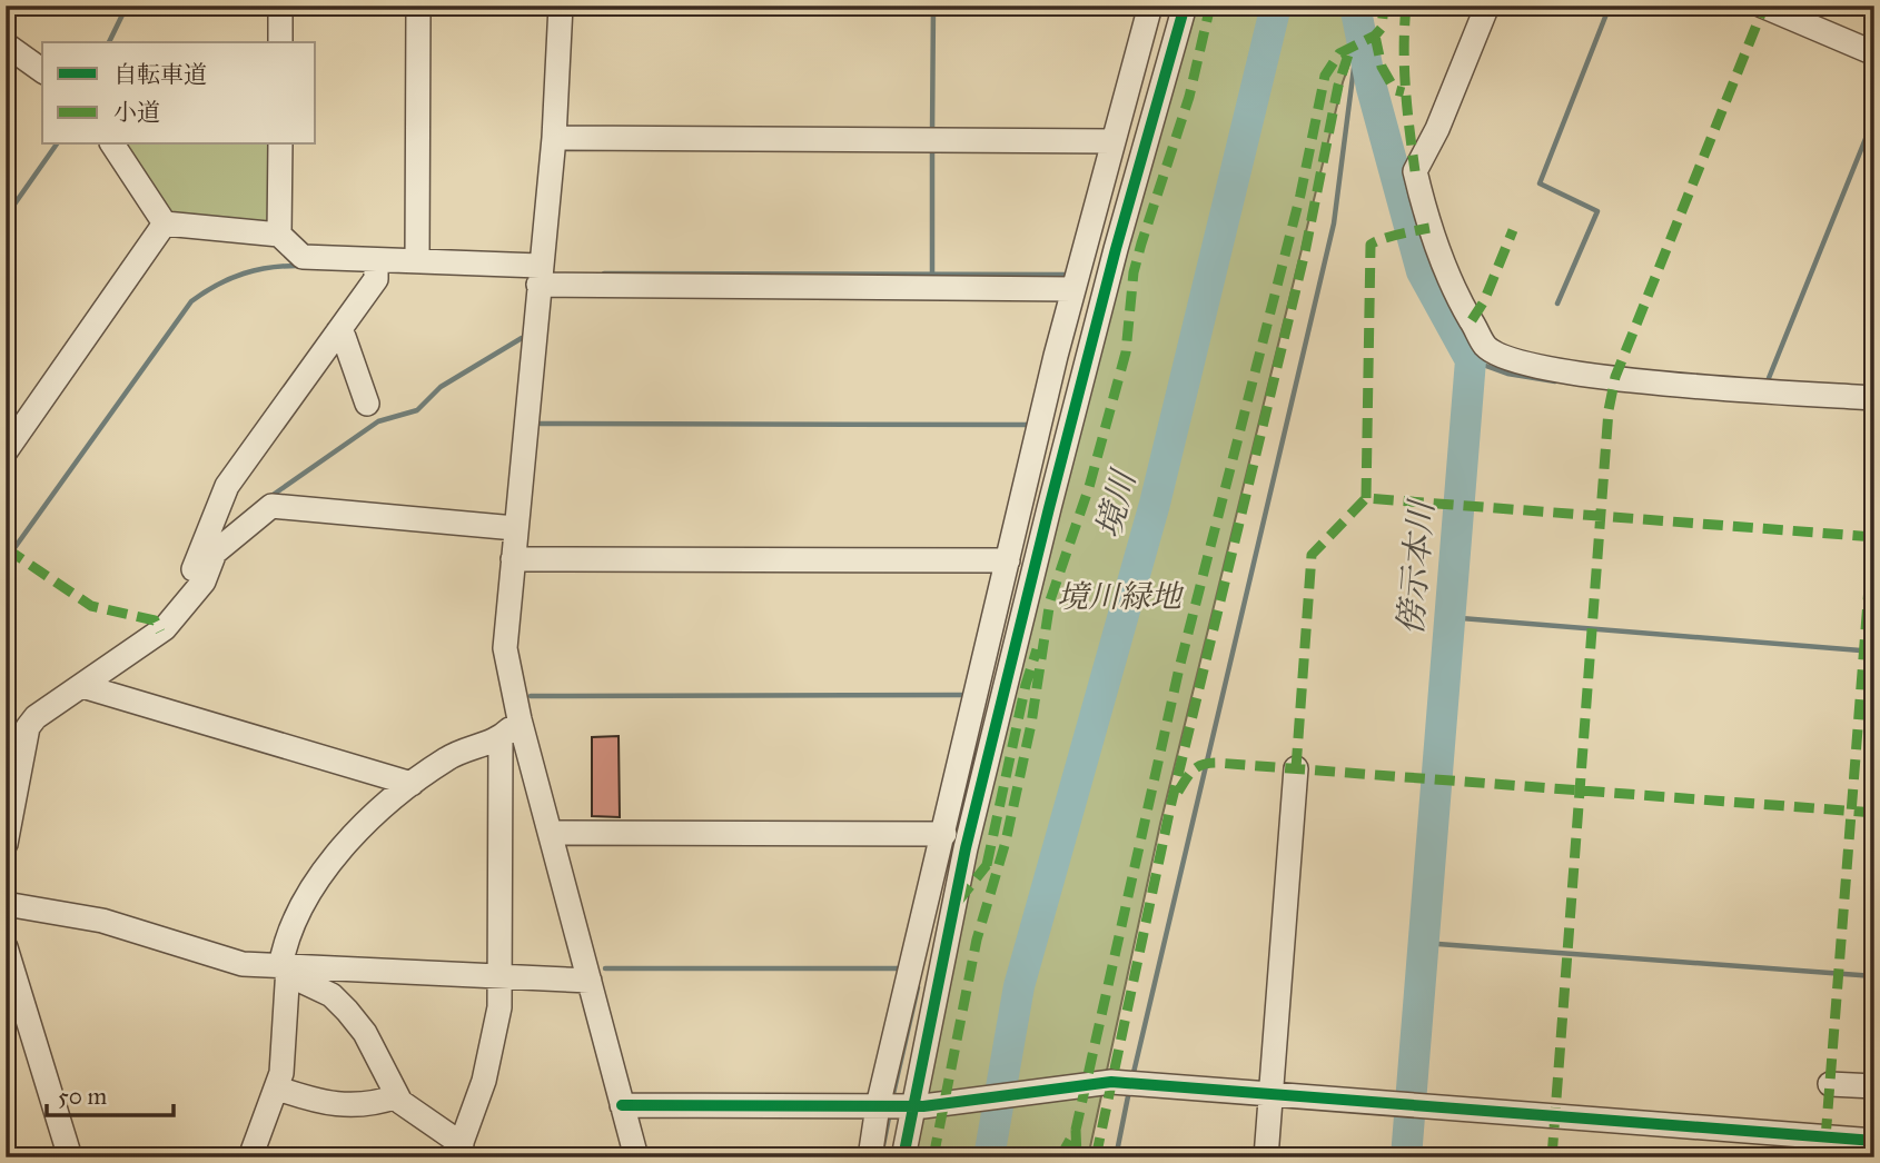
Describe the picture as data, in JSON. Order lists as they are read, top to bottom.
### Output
{
  "water": ["境川", "傍示本川"],
  "parks": ["境川緑地"],
  "legend": ["自転車道", "小道"],
  "scale_bar": "50 m"
}
